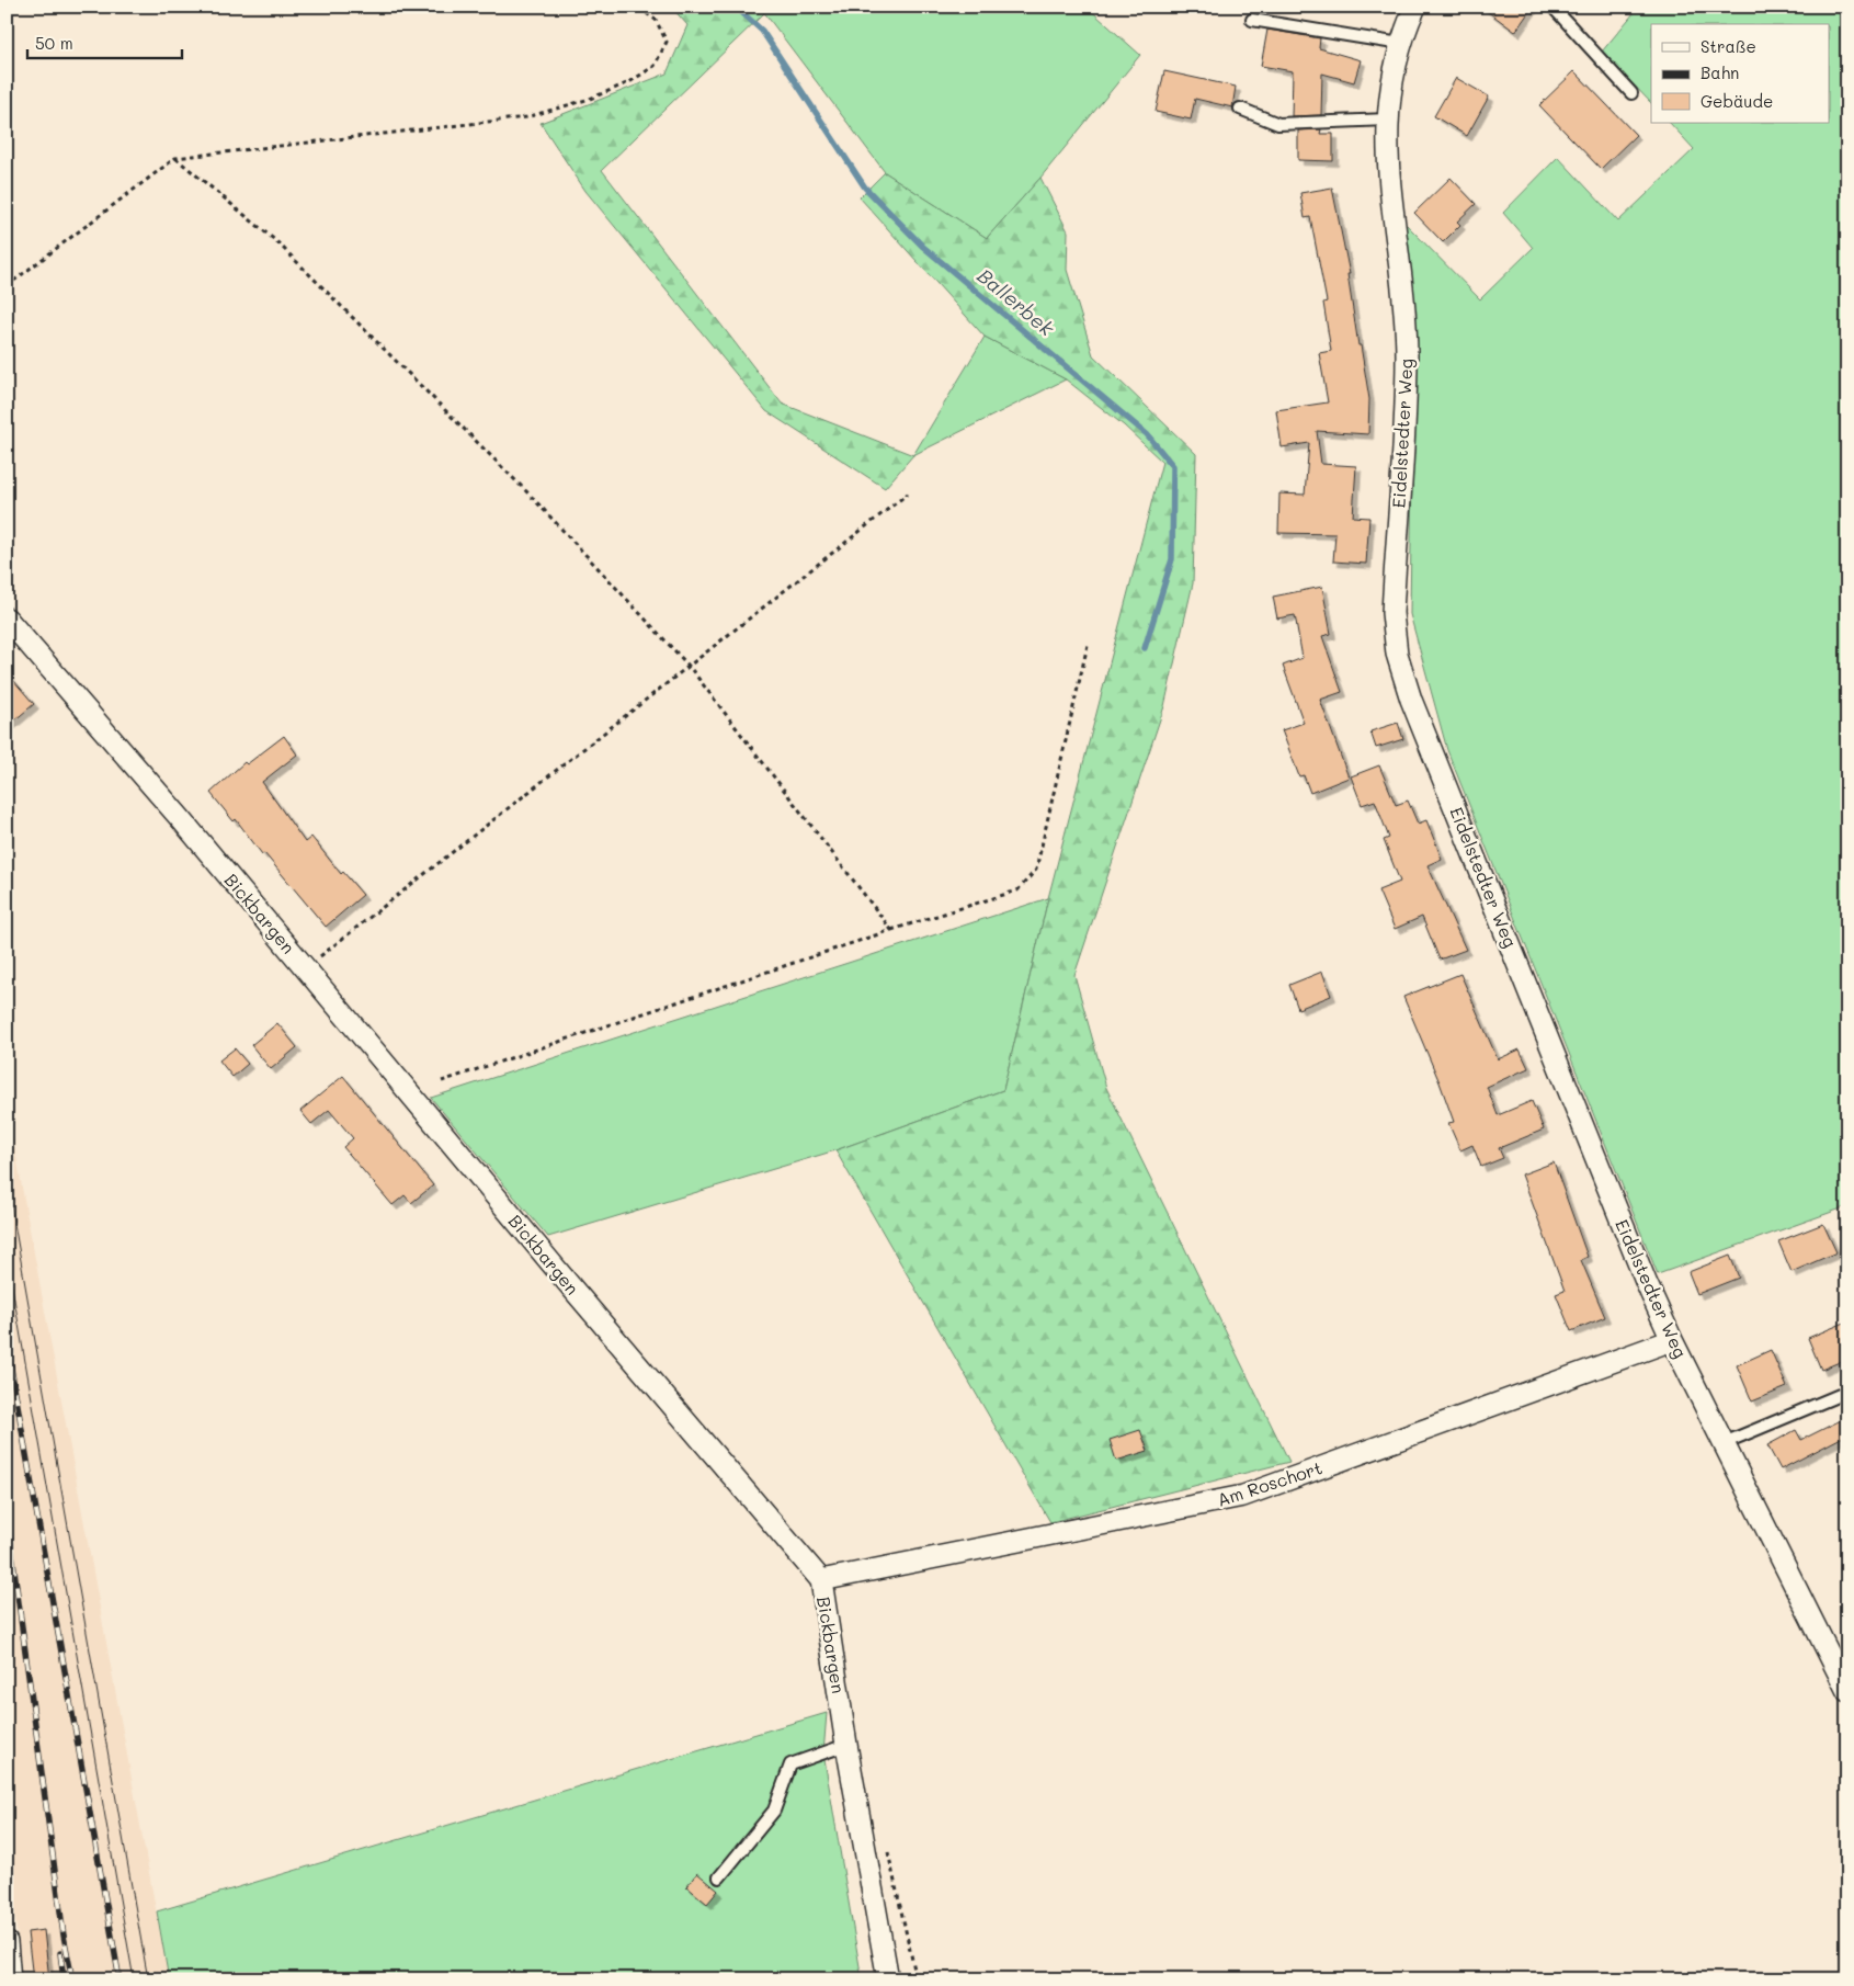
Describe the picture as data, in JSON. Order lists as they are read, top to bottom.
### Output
{
  "streets": {
    "street": ["Eidelstedter Weg", "Bickbargen", "Am Roschort"]
  },
  "crossings": [
    ["Eidelstedter Weg", "Am Roschort"],
    ["Bickbargen", "Am Roschort"]
  ],
  "water": ["Ballerbek"],
  "legend": ["Straße", "Bahn", "Gebäude"],
  "scale_bar": "50 m"
}
